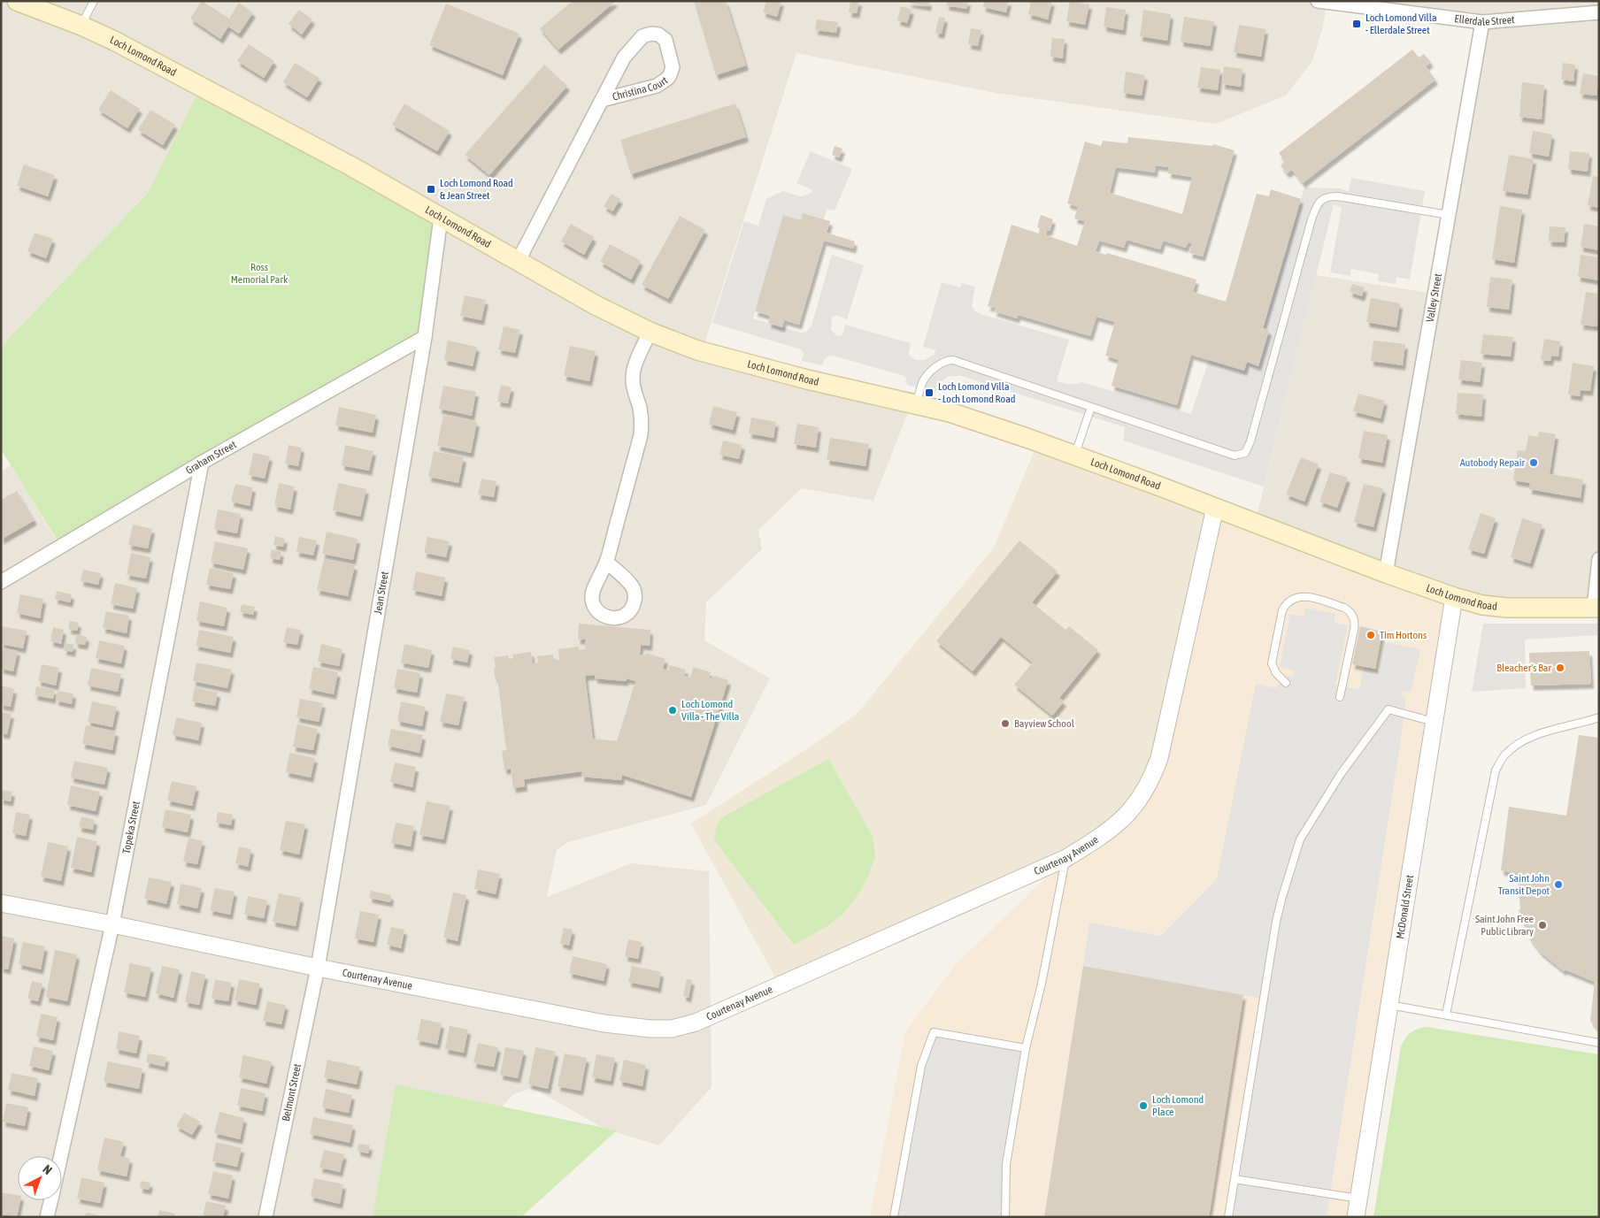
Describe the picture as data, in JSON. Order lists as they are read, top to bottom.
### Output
{
  "streets": {
    "main road": ["Loch Lomond Road"],
    "street": [
      "Ellerdale Street",
      "Christina Court",
      "Valley Street",
      "Graham Street",
      "Jean Street",
      "Topeka Street",
      "Courtenay Avenue",
      "McDonald Street",
      "Belmont Street"
    ]
  },
  "crossings": [
    ["Ellerdale Street", "Valley Street"],
    ["Loch Lomond Road", "Christina Court"],
    ["Loch Lomond Road", "Valley Street"],
    ["Loch Lomond Road", "Jean Street"],
    ["Loch Lomond Road", "Courtenay Avenue"],
    ["Loch Lomond Road", "McDonald Street"],
    ["Graham Street", "Jean Street"],
    ["Graham Street", "Topeka Street"],
    ["Jean Street", "Courtenay Avenue"],
    ["Jean Street", "Belmont Street"],
    ["Topeka Street", "Courtenay Avenue"],
    ["Courtenay Avenue", "Belmont Street"]
  ],
  "parks": ["Ross Memorial Park"],
  "places": {
    "transit": ["Loch Lomond Villa - Ellerdale Street", "Loch Lomond Road & Jean Street", "Loch Lomond Villa - Loch Lomond Road"],
    "other": [
      "Autobody Repair",
      "Tim Hortons",
      "Bleacher's Bar",
      "Loch Lomond Villa - The Villa",
      "Bayview School",
      "Saint John Transit Depot",
      "Saint John Free Public Library",
      "Loch Lomond Place"
    ]
  },
  "north": "top right"
}
